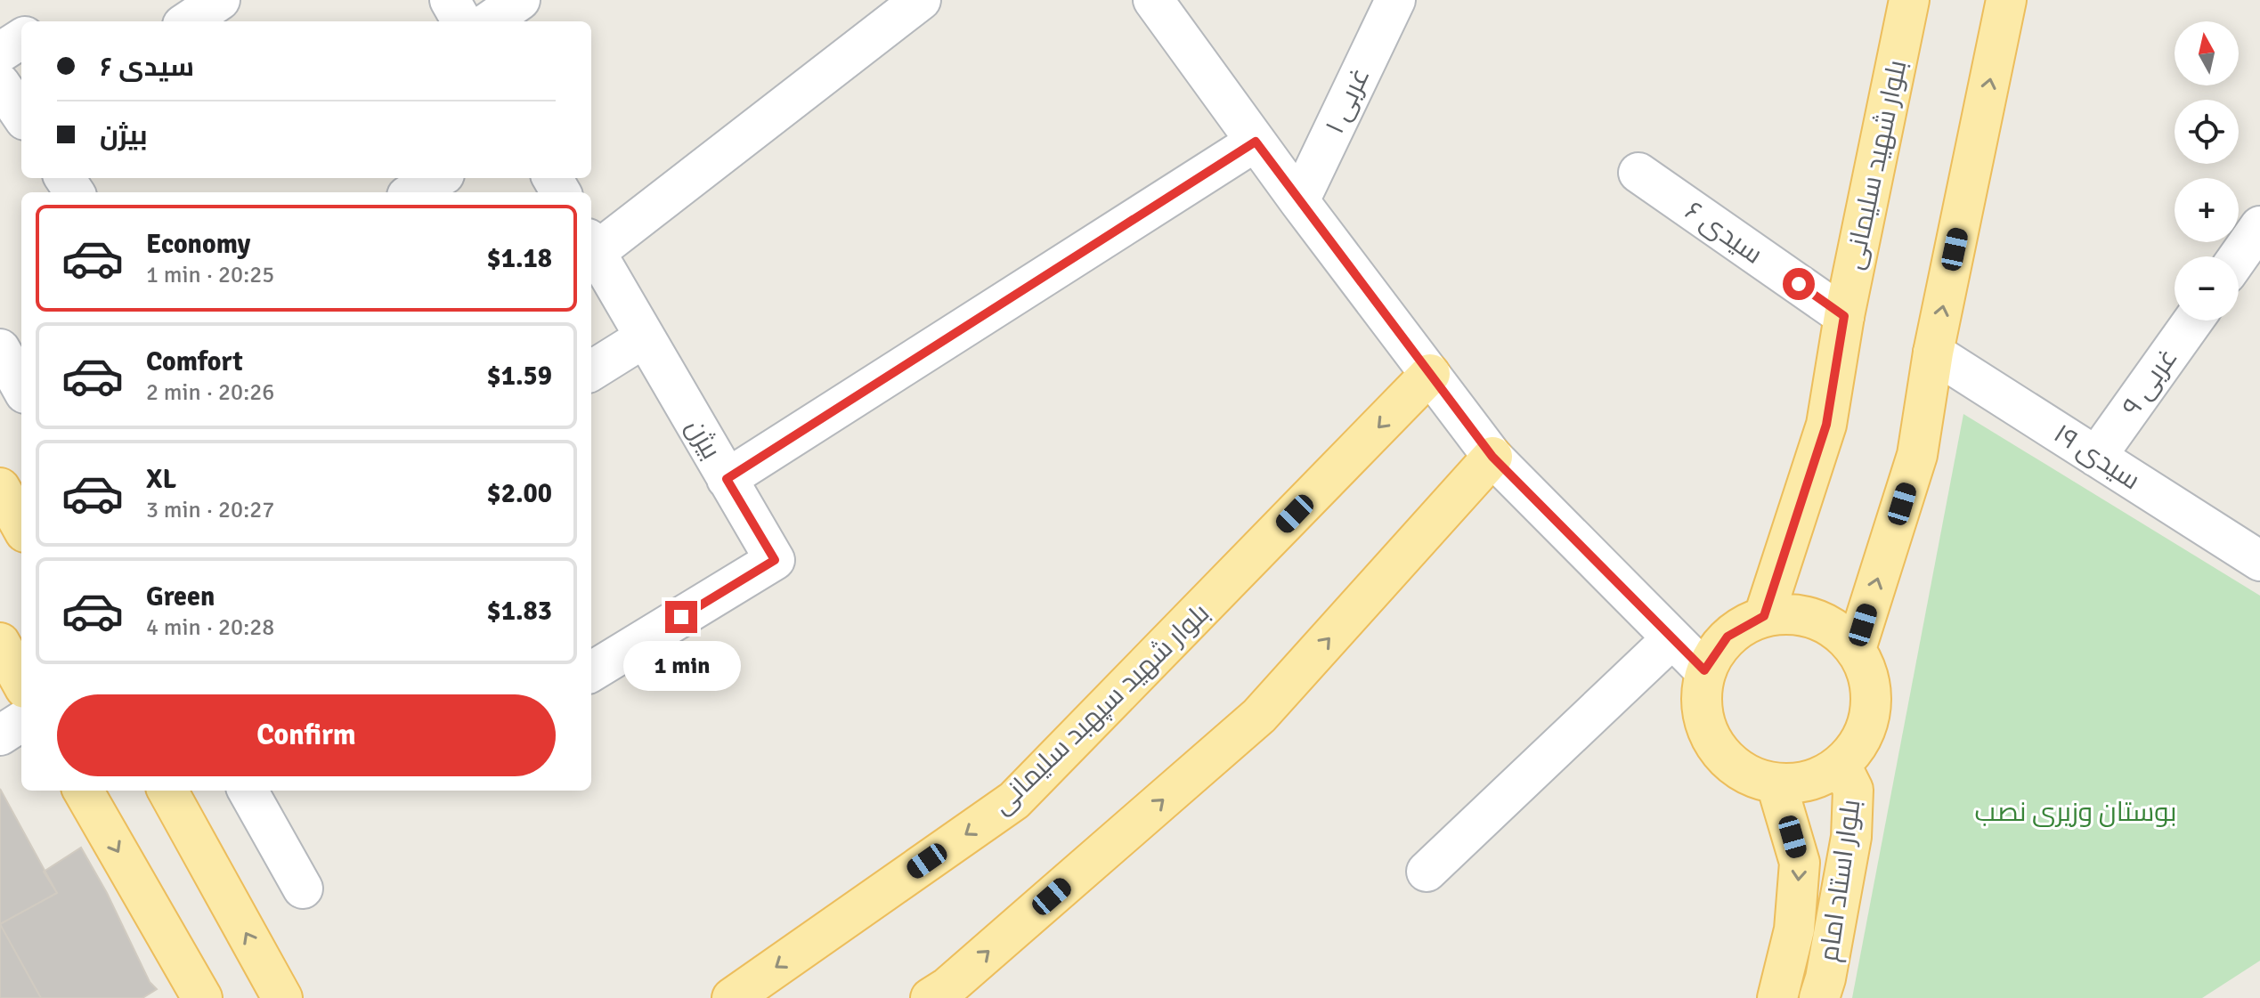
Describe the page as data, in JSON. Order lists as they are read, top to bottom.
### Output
{
  "streets": {
    "main road": ["بلوار شهید سلیمانی", "بلوار شهید سپهبد سلیمانی", "بلوار استاد امام"],
    "street": [
      "غربی ۱",
      "سیدی ۶",
      "غربی ۹",
      "بیژن",
      "سیدی ۱۹"
    ]
  },
  "crossings": [
    ["بلوار شهید سلیمانی", "سیدی ۶"],
    ["بلوار شهید سلیمانی", "بلوار استاد امام"],
    ["غربی ۹", "سیدی ۱۹"]
  ],
  "parks": ["بوستان وزیری نصب"],
  "north": "top",
  "page": {
    "map_buttons": ["+", "−"],
    "banner": ["سیدی ۶", "بیژن"],
    "list": [
      {
        "name": "Economy",
        "note": "1 min · 20:25",
        "value": "$1.18"
      },
      {
        "name": "Comfort",
        "note": "2 min · 20:26",
        "value": "$1.59"
      },
      {
        "name": "XL",
        "note": "3 min · 20:27",
        "value": "$2.00"
      },
      {
        "name": "Green",
        "note": "4 min · 20:28",
        "value": "$1.83"
      }
    ],
    "bubble": "1 min",
    "buttons": "Confirm"
  }
}
